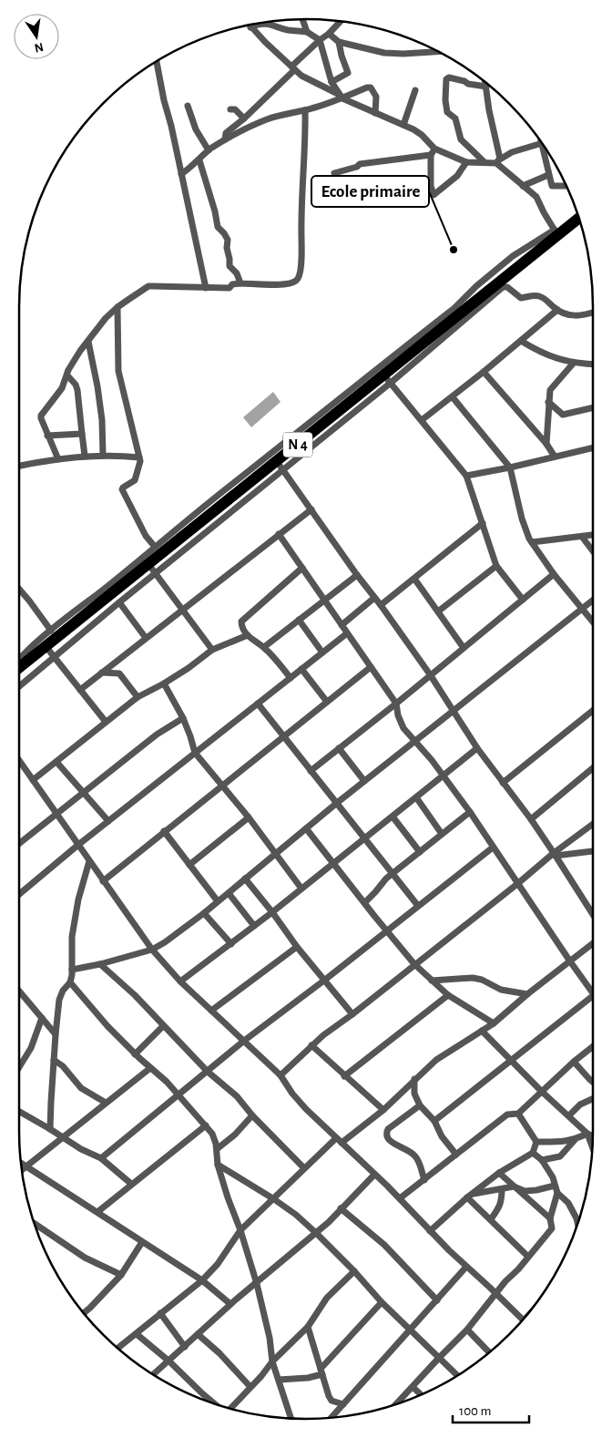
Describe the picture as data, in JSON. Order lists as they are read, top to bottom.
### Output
{
  "streets": {
    "highway": ["N 4"]
  },
  "places": ["Ecole primaire"],
  "scale_bar": "100 m",
  "north": "bottom"
}
